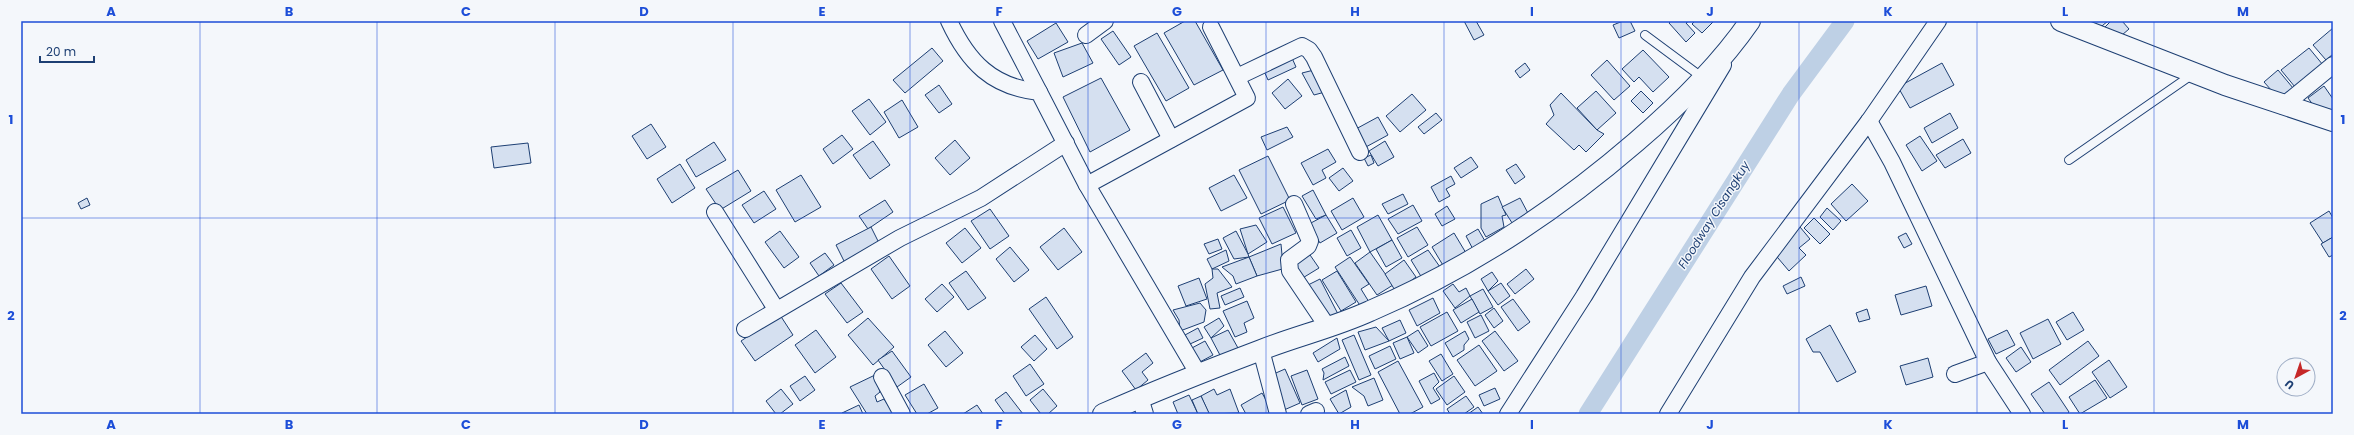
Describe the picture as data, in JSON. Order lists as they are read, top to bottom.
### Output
{
  "water": ["Floodway Cisangkuy"],
  "scale_bar": "20 m",
  "north": "bottom left",
  "grid": {
    "columns": [
      "A",
      "B",
      "C",
      "D",
      "E",
      "F",
      "G",
      "H",
      "I",
      "J",
      "K",
      "L",
      "M"
    ],
    "rows": ["1", "2"]
  }
}
